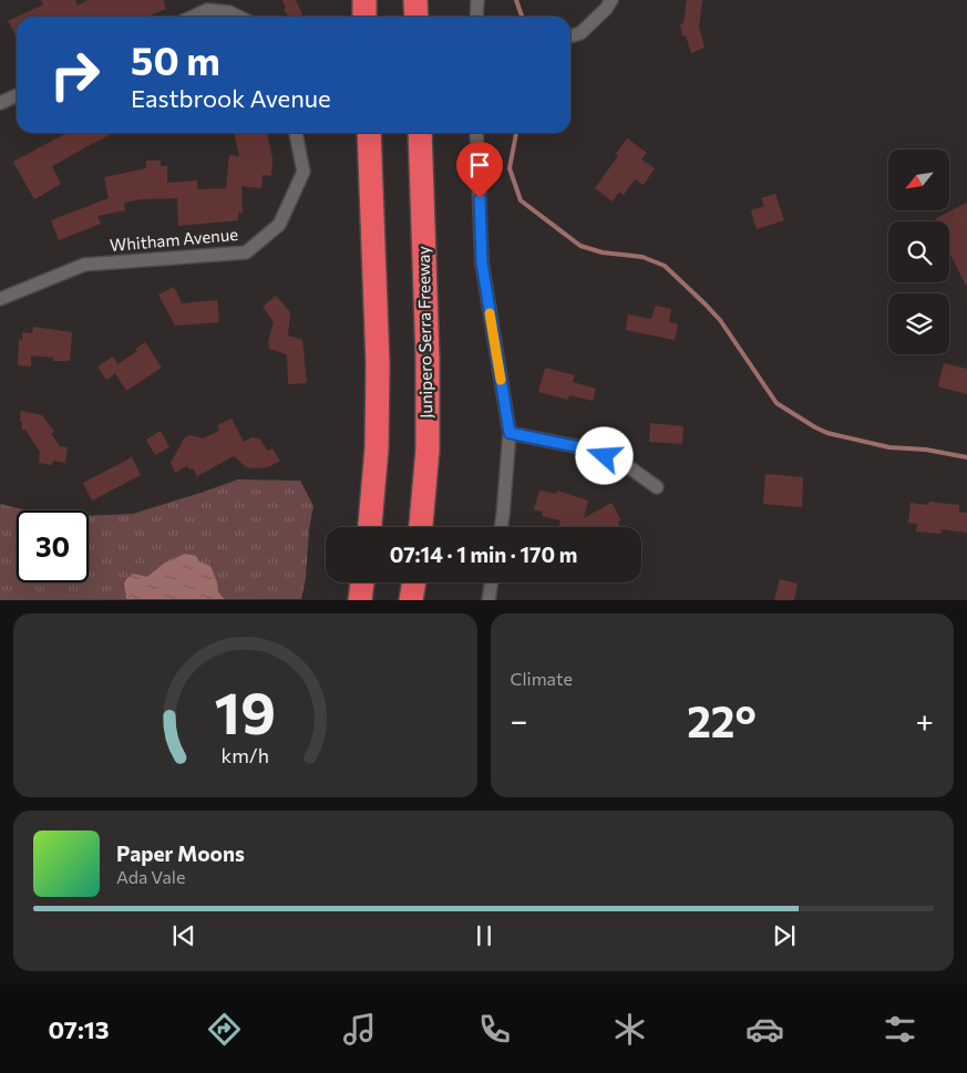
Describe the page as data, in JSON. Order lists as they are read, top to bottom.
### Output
{
  "streets": {
    "highway": ["Junipero Serra Freeway"],
    "street": ["Whitham Avenue"]
  },
  "north": "bottom left",
  "page": {
    "turn": ["50 m", "Eastbrook Avenue"],
    "limit": "30",
    "trip": "07:14 · 1 min · 170 m",
    "tile": "Climate",
    "heat": ["−", "22°", "+"],
    "song": ["Paper Moons", "Ada Vale"],
    "tabs": "07:13",
    "gauge": ["19", "km/h"]
  }
}
